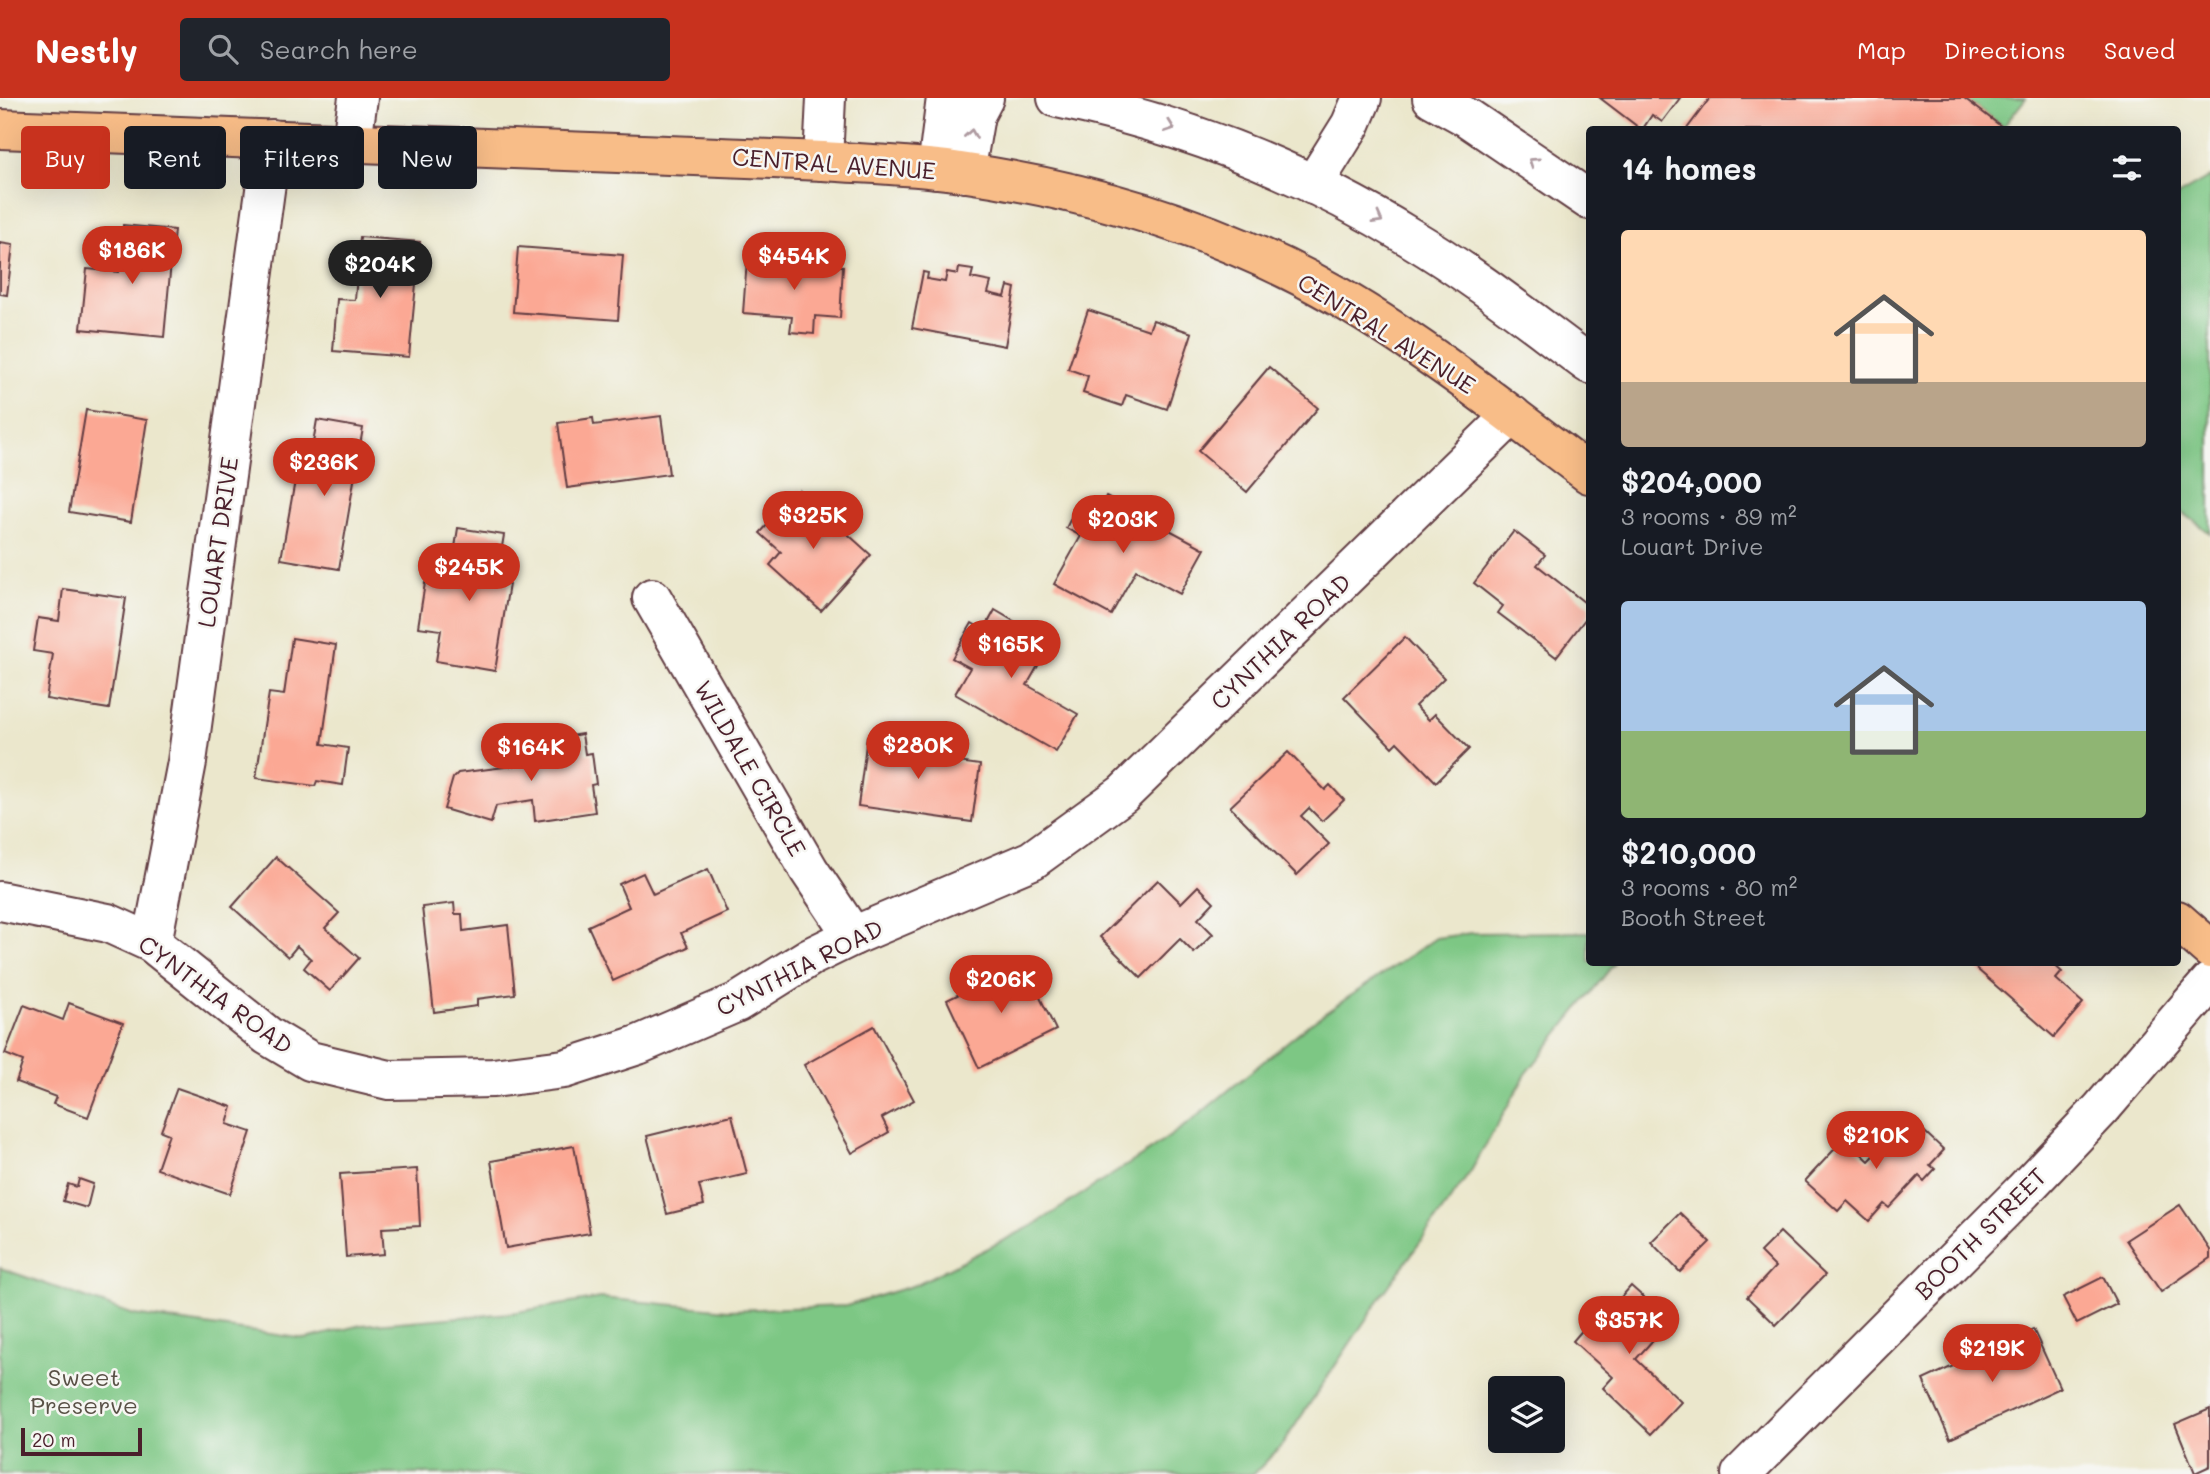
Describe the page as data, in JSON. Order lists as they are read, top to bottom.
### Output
{
  "streets": {
    "main road": ["CENTRAL AVENUE"],
    "street": [
      "LOUART DRIVE",
      "CYNTHIA ROAD",
      "WILDALE CIRCLE",
      "BOOTH STREET"
    ]
  },
  "crossings": [
    ["CENTRAL AVENUE", "CYNTHIA ROAD"],
    ["LOUART DRIVE", "CYNTHIA ROAD"],
    ["CYNTHIA ROAD", "WILDALE CIRCLE"]
  ],
  "parks": ["Sweet Preserve"],
  "scale_bar": "20 m",
  "page": {
    "header": "Nestly",
    "search": "Search here",
    "nav": ["Map", "Directions", "Saved"],
    "chip": [
      "Buy",
      "Rent",
      "Filters",
      "New"
    ],
    "heading": "14 homes",
    "list": [
      {
        "name": "$204,000",
        "note": "3 rooms · 89 m² · Louart Drive"
      },
      {
        "name": "$210,000",
        "note": "3 rooms · 80 m² · Booth Street"
      }
    ],
    "price": [
      "$186K",
      "$454K",
      "$204K",
      "$236K",
      "$325K",
      "$203K",
      "$245K",
      "$165K",
      "$280K",
      "$164K",
      "$206K",
      "$210K",
      "$357K",
      "$219K"
    ],
    "scale": "20 m"
  }
}
